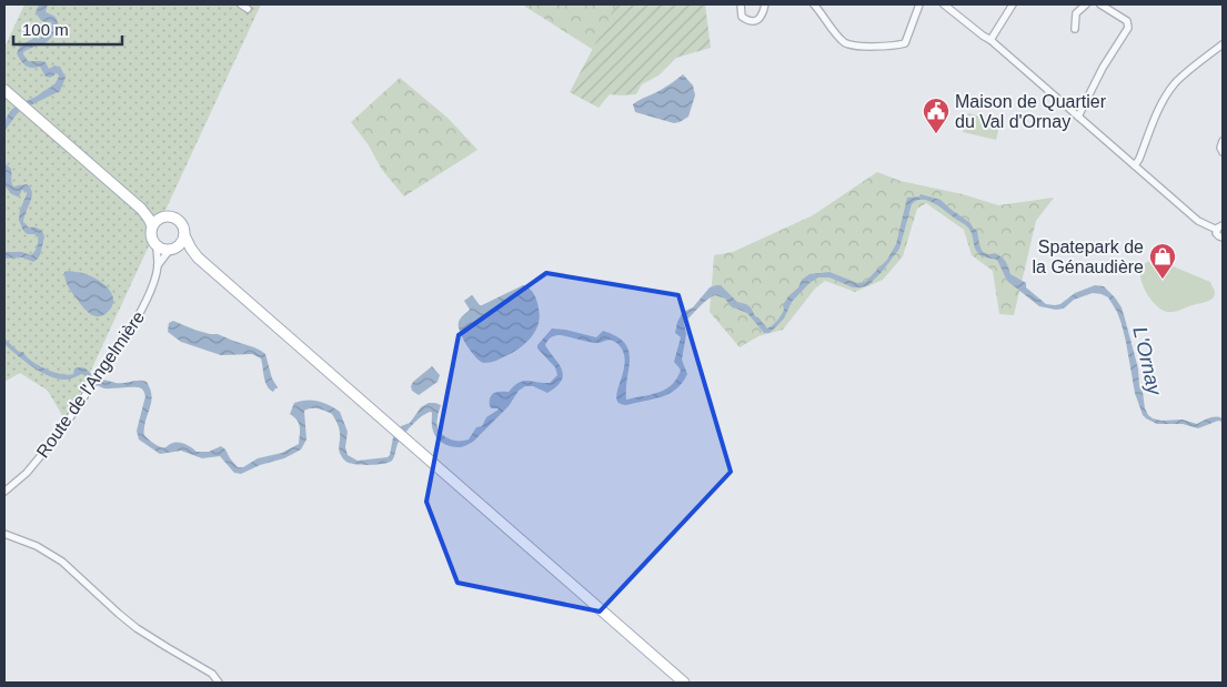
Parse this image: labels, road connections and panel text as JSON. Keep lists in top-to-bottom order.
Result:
{
  "streets": {
    "street": ["Route de l'Angelmière"]
  },
  "water": ["L'Ornay"],
  "places": {
    "public building": ["Maison de Quartier du Val d'Ornay"],
    "shop": ["Spatepark de la Génaudière"]
  },
  "scale_bar": "100 m"
}
